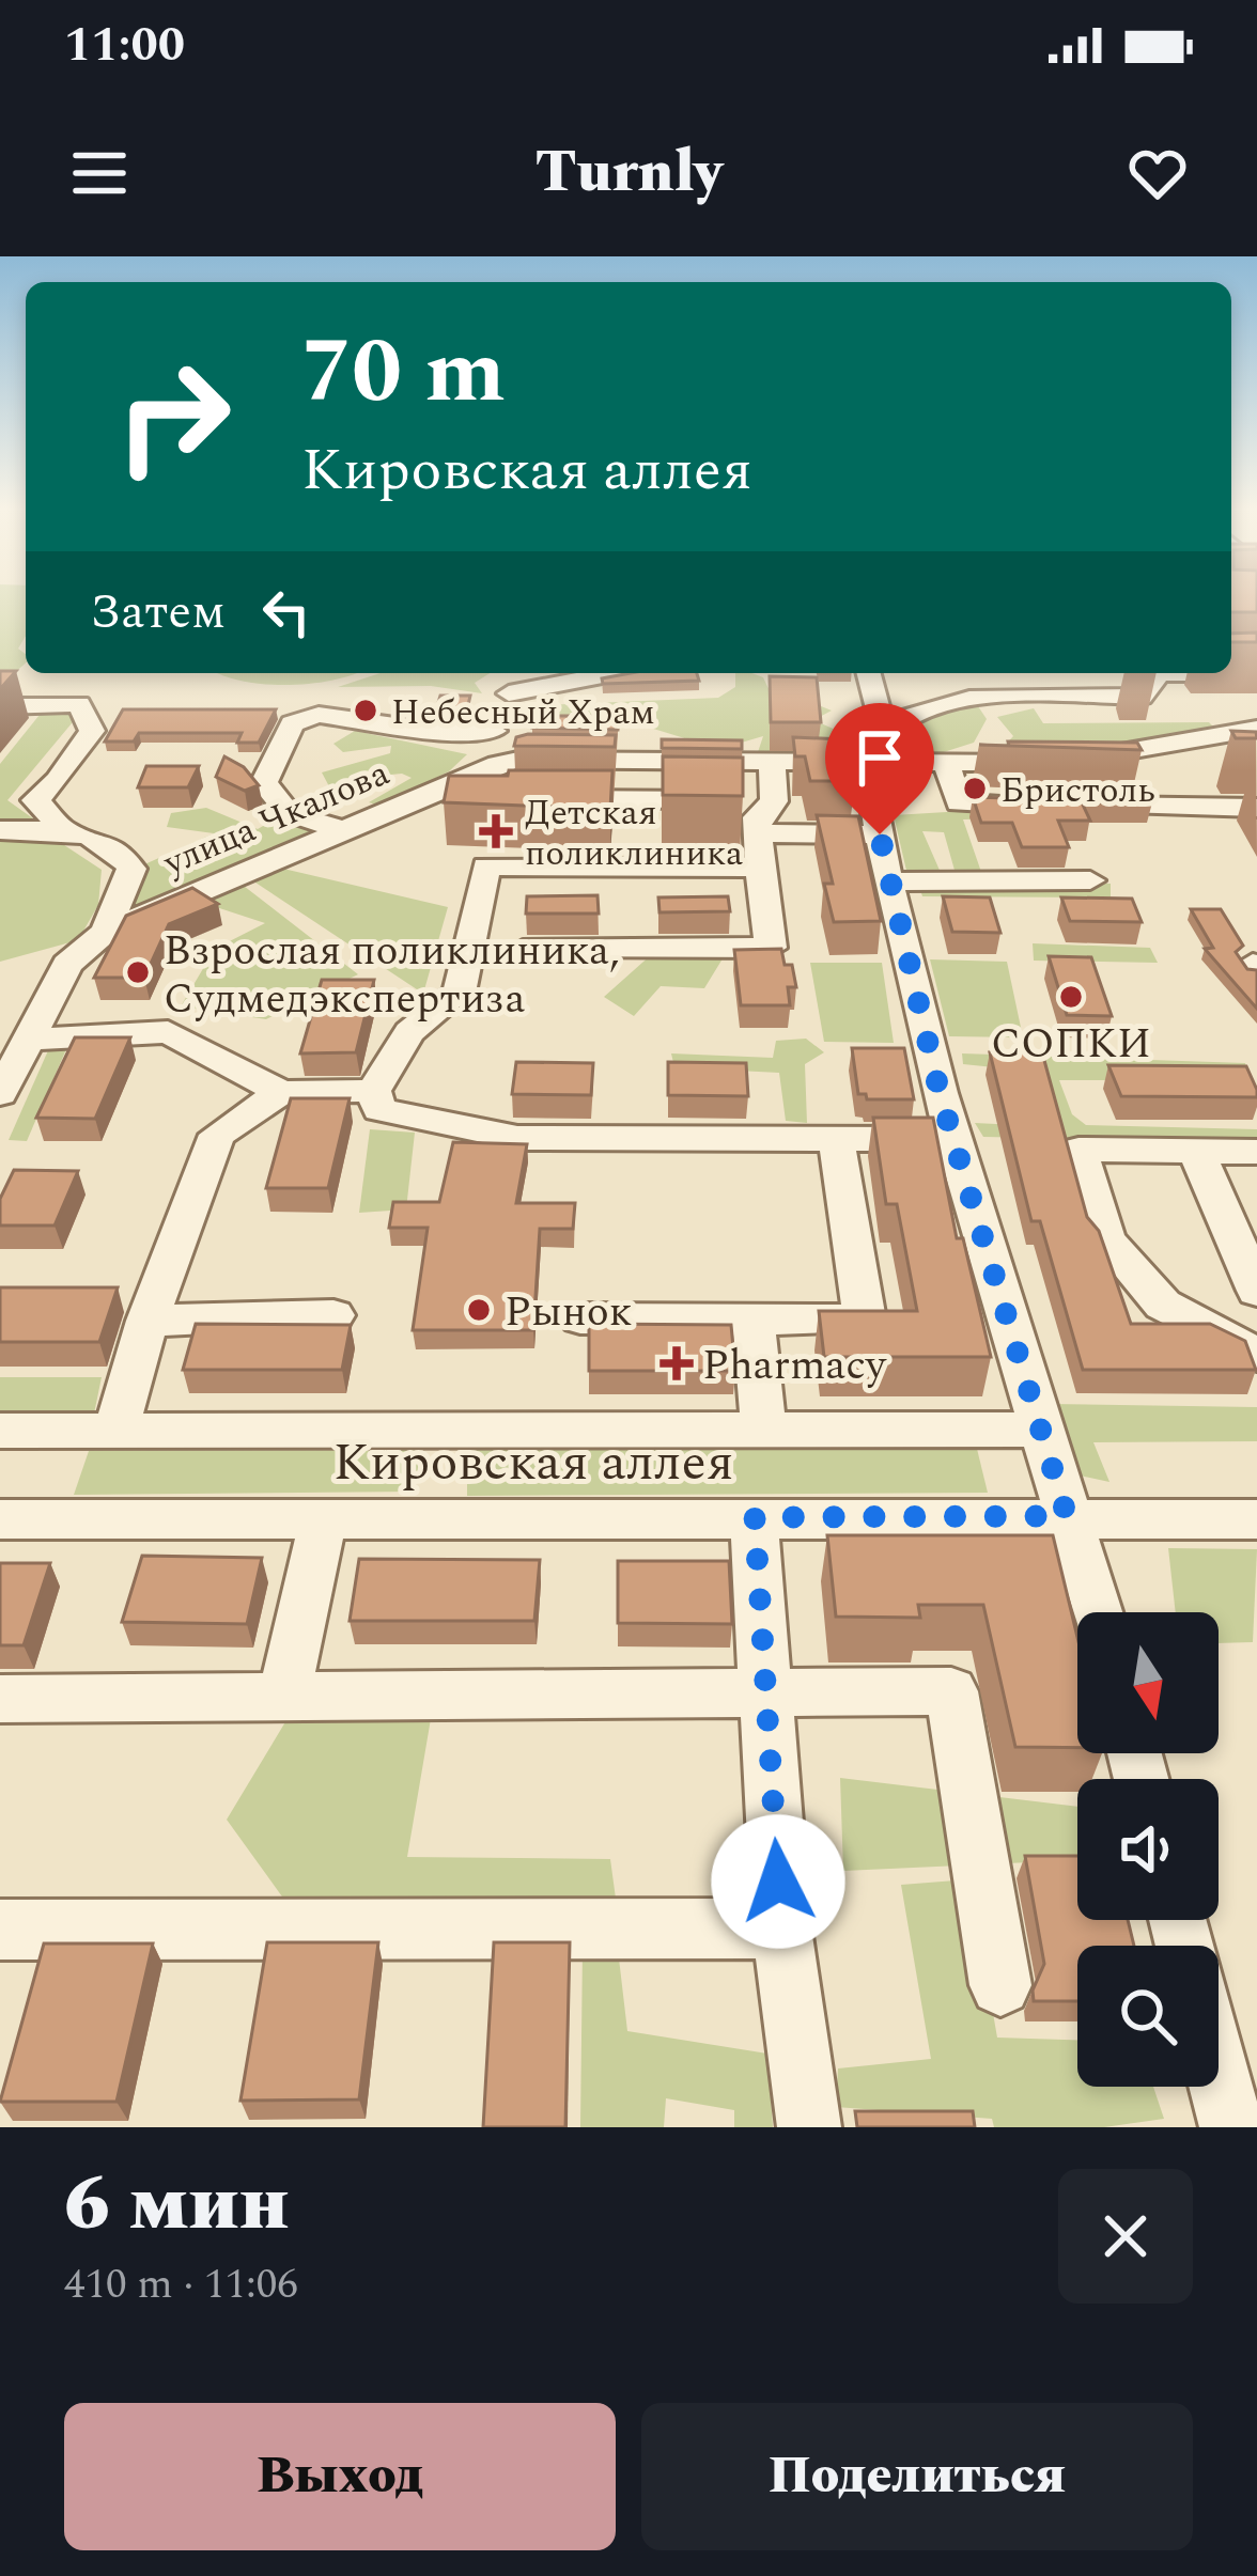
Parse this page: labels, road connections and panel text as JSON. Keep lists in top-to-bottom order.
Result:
{
  "streets": {
    "street": ["улица Чкалова", "Кировская аллея"]
  },
  "places": {
    "other": [
      "Небесный Храм",
      "Бристоль",
      "Взрослая поликлиника, Судмедэкспертиза",
      "СОПКИ",
      "Рынок"
    ],
    "health": ["Детская поликлиника", "Pharmacy"]
  },
  "north": "bottom",
  "page": {
    "status": "11:00",
    "header": "Turnly",
    "turn": ["70 m", "Кировская аллея"],
    "then": "Затем",
    "heading": ["6 мин", "410 m · 11:06"],
    "buttons": ["Выход", "Поделиться"]
  }
}
